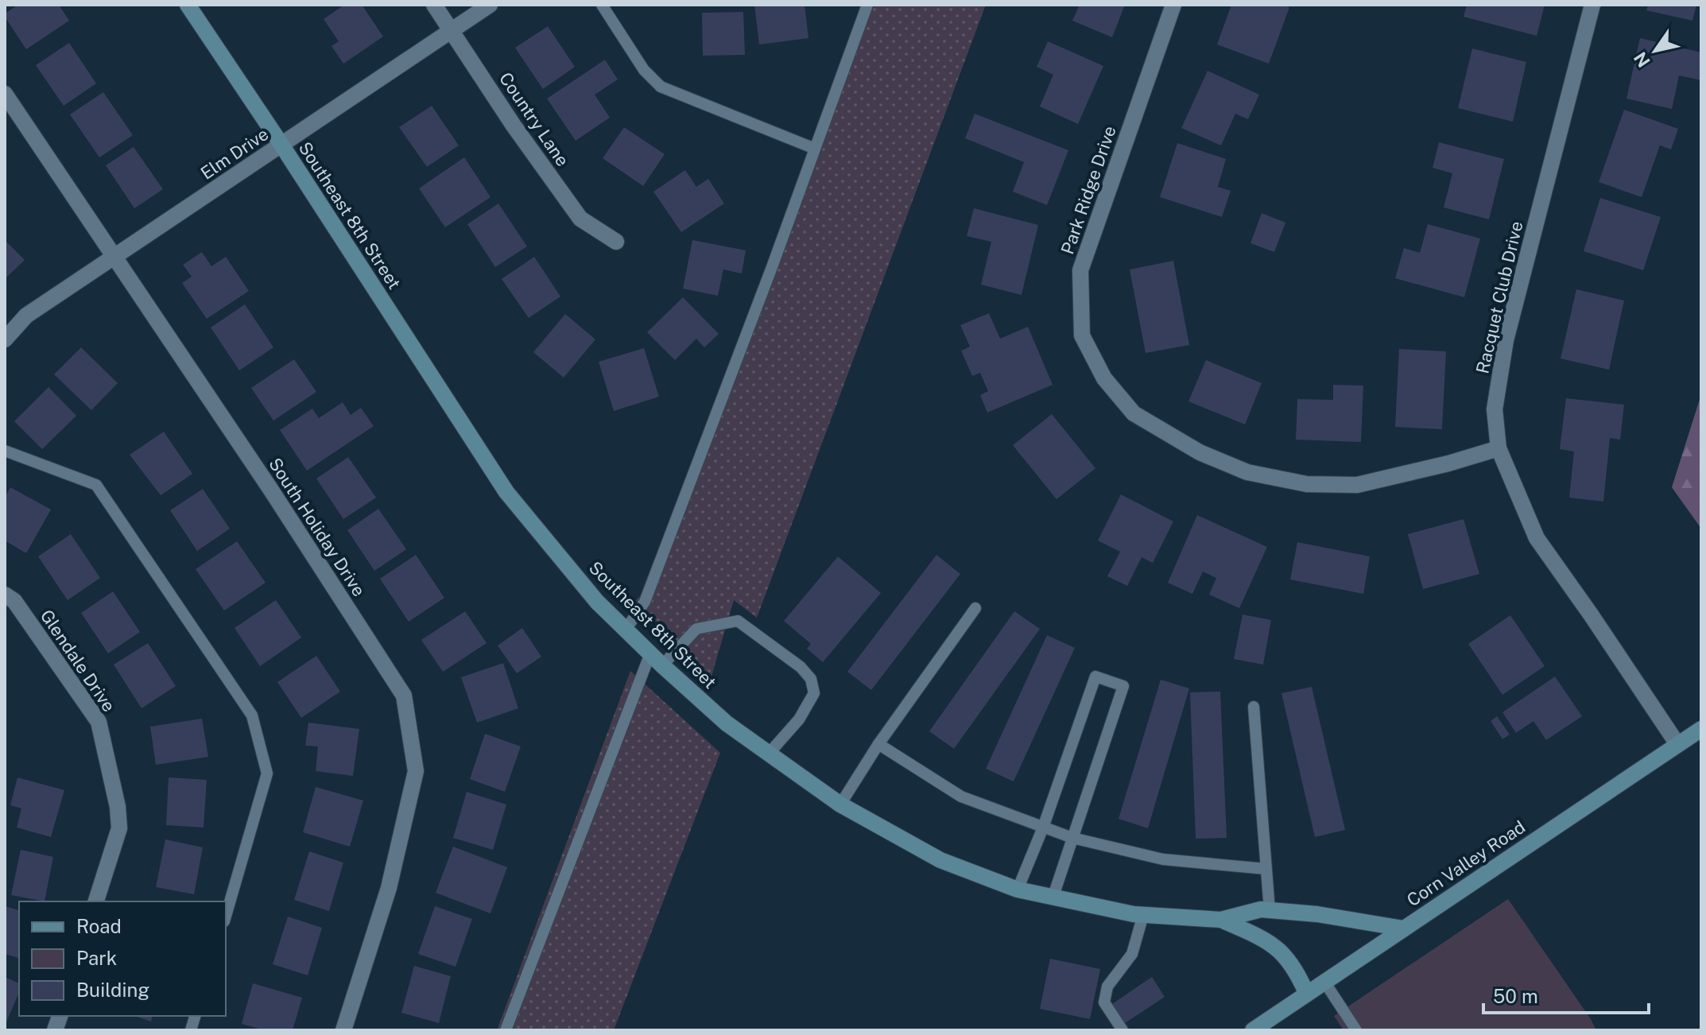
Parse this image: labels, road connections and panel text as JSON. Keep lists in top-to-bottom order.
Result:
{
  "streets": {
    "street": [
      "Country Lane",
      "Elm Drive",
      "Park Ridge Drive",
      "Southeast 8th Street",
      "Racquet Club Drive",
      "South Holiday Drive",
      "Glendale Drive",
      "Corn Valley Road"
    ]
  },
  "crossings": [
    ["Country Lane", "Elm Drive"],
    ["Elm Drive", "Southeast 8th Street"],
    ["Elm Drive", "South Holiday Drive"],
    ["Park Ridge Drive", "Racquet Club Drive"],
    ["Southeast 8th Street", "Corn Valley Road"],
    ["Racquet Club Drive", "Corn Valley Road"]
  ],
  "legend": ["Road", "Park", "Building"],
  "scale_bar": "50 m",
  "north": "bottom left"
}
